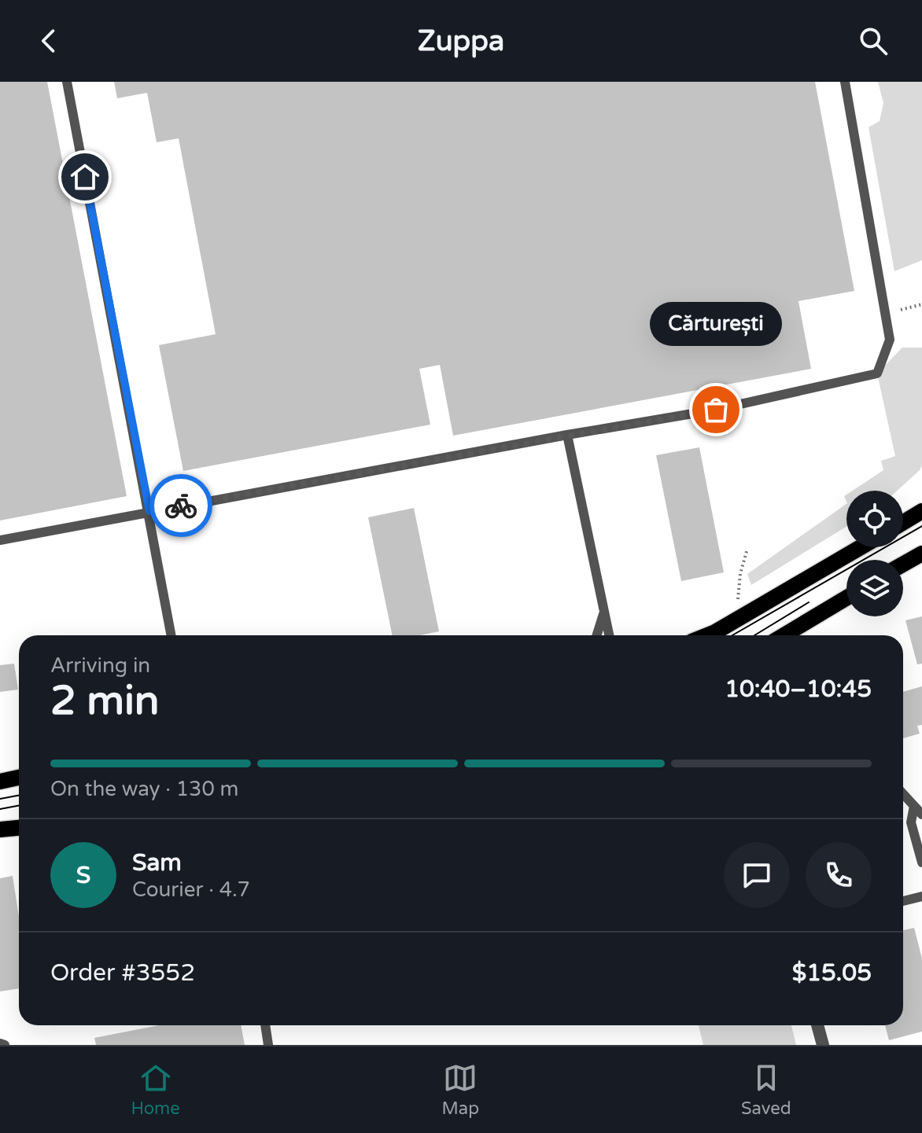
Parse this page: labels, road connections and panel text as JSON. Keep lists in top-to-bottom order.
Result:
{
  "places": ["Cărturești"],
  "page": {
    "header": "Zuppa",
    "bubble": "Cărturești",
    "heading": ["2 min", "Arriving in", "10:40–10:45"],
    "panel": [
      "Sam",
      "Courier · 4.7",
      "Order #3552",
      "$15.05"
    ],
    "bar": "On the way · 130 m",
    "round": "S",
    "tabs": ["Home", "Map", "Saved"]
  }
}
